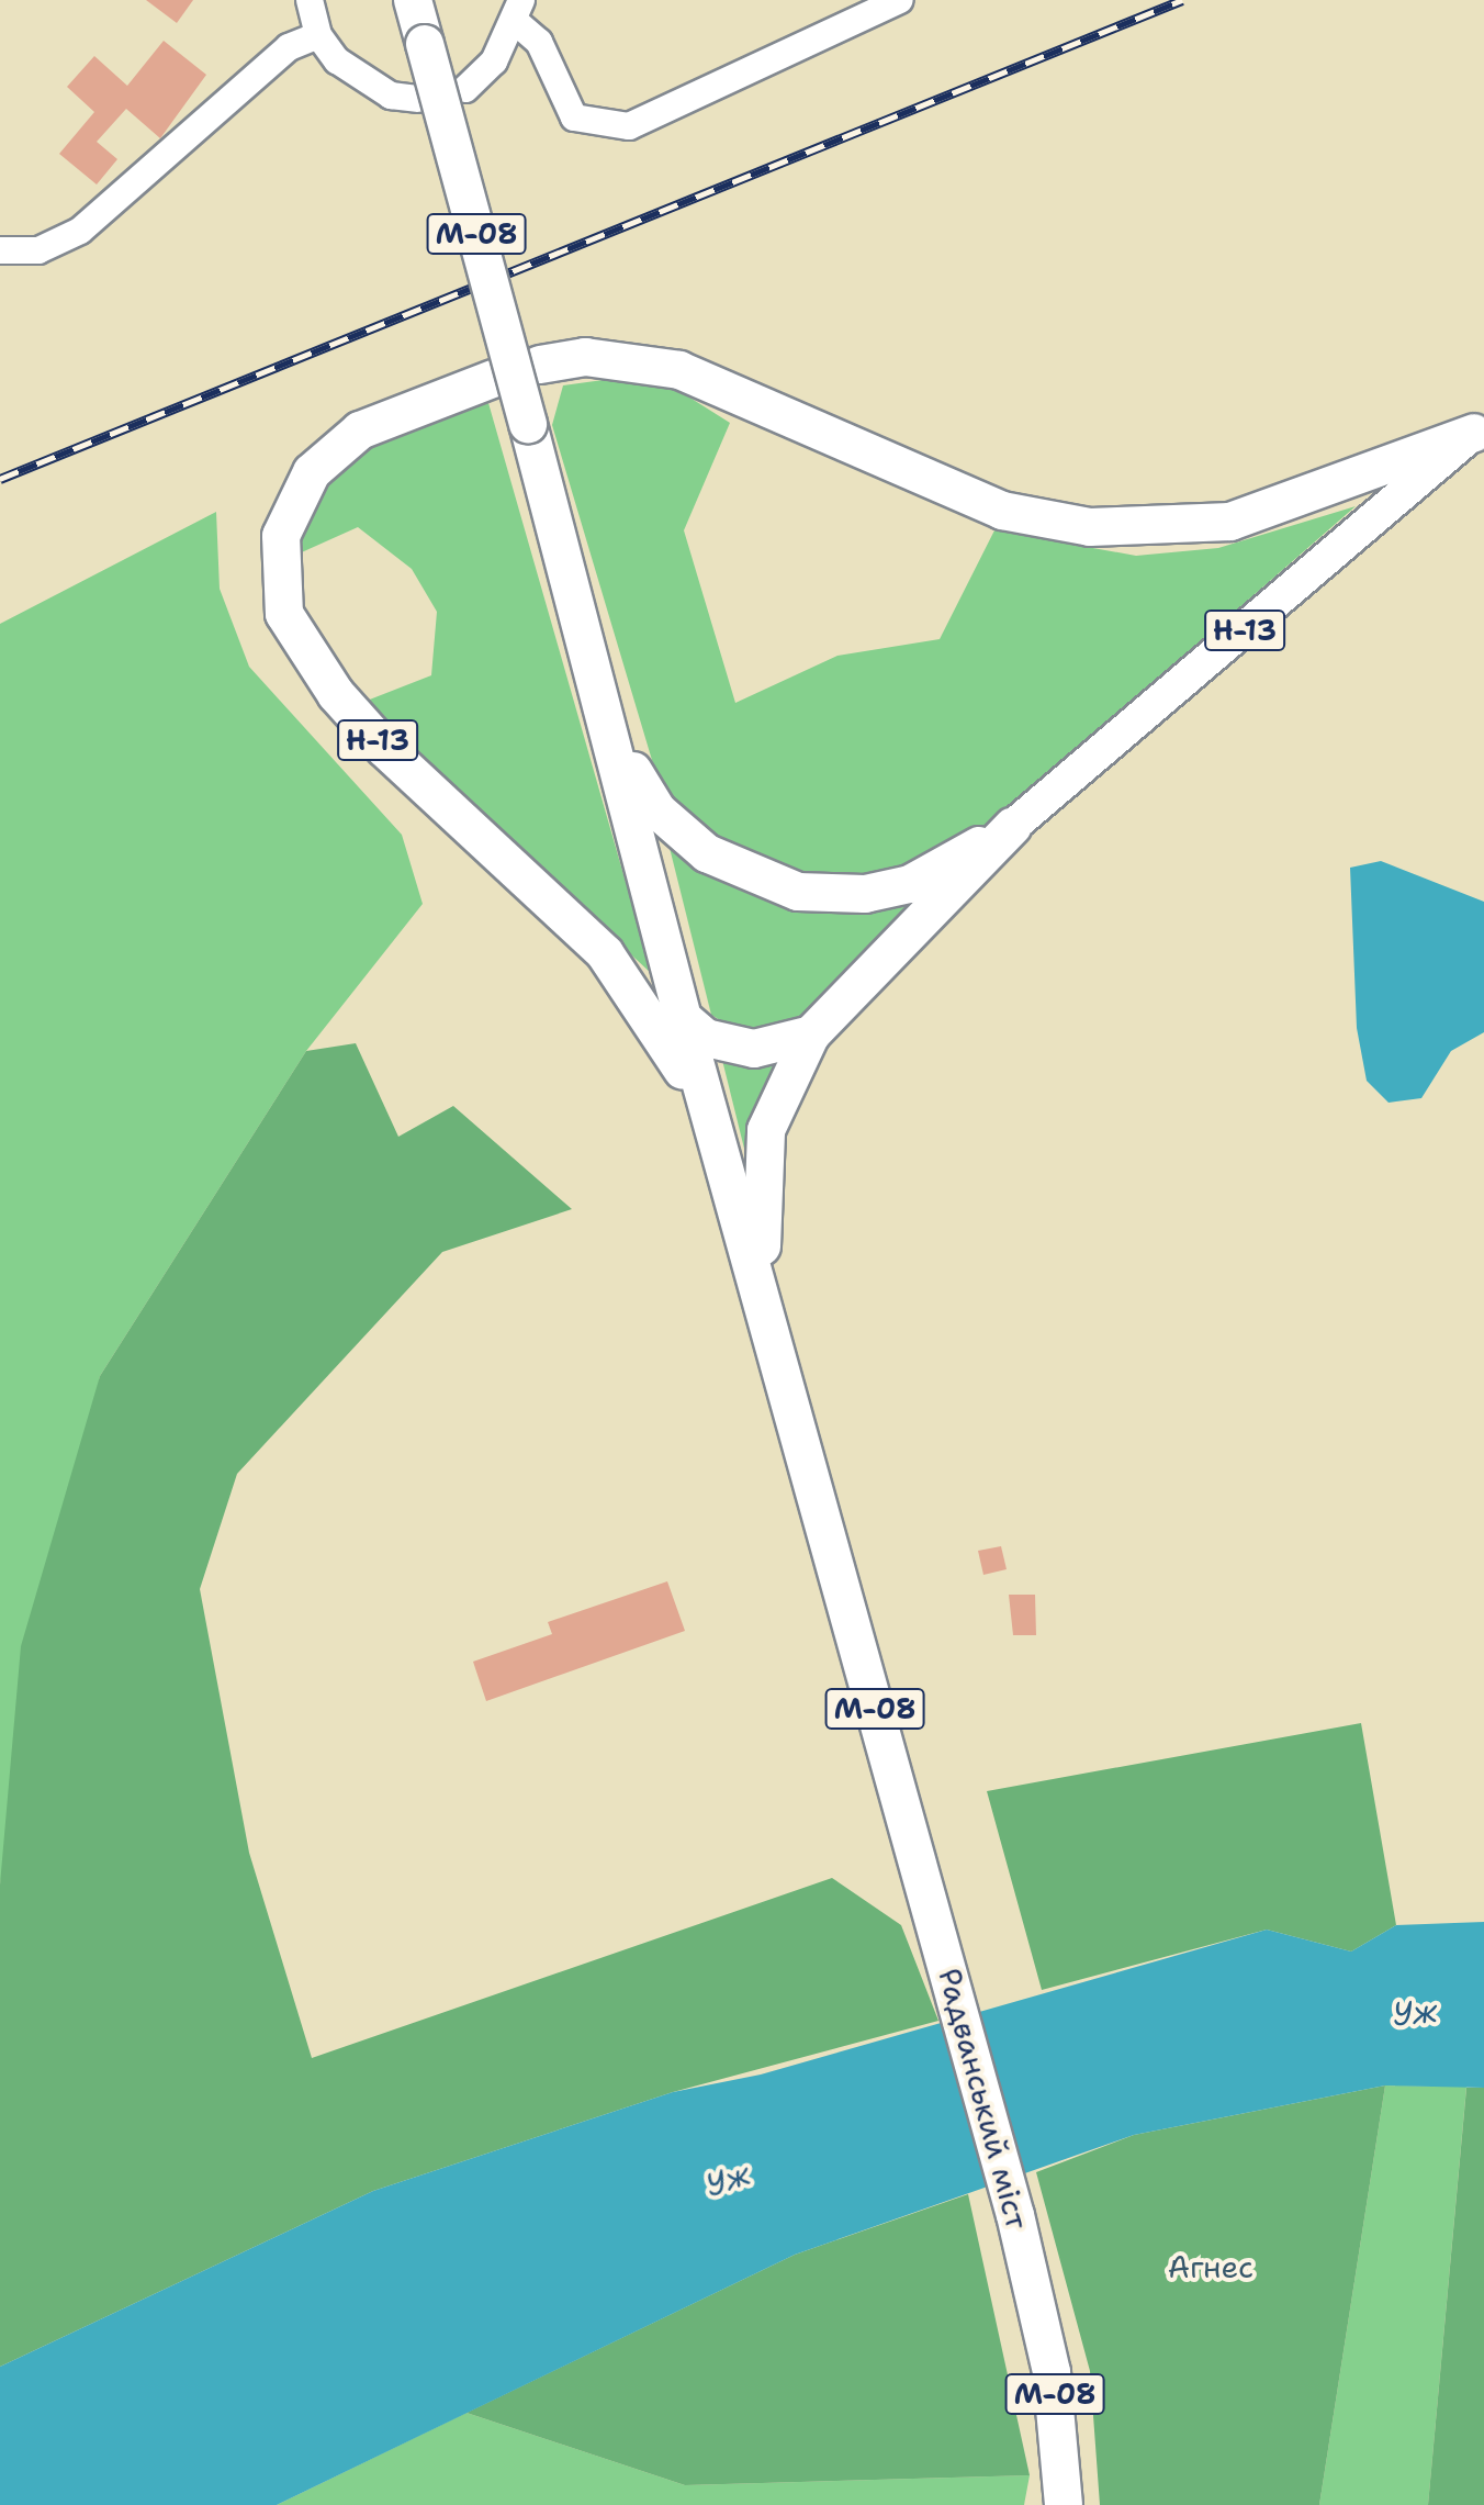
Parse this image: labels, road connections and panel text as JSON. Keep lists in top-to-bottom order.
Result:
{
  "streets": {
    "highway": ["М-08", "Н-13", "Радванський міст"]
  },
  "crossings": [
    ["М-08", "Н-13"],
    ["М-08", "Радванський міст"],
    ["Н-13", "Радванський міст"]
  ],
  "water": ["Уж"],
  "parks": ["Агнес"]
}
